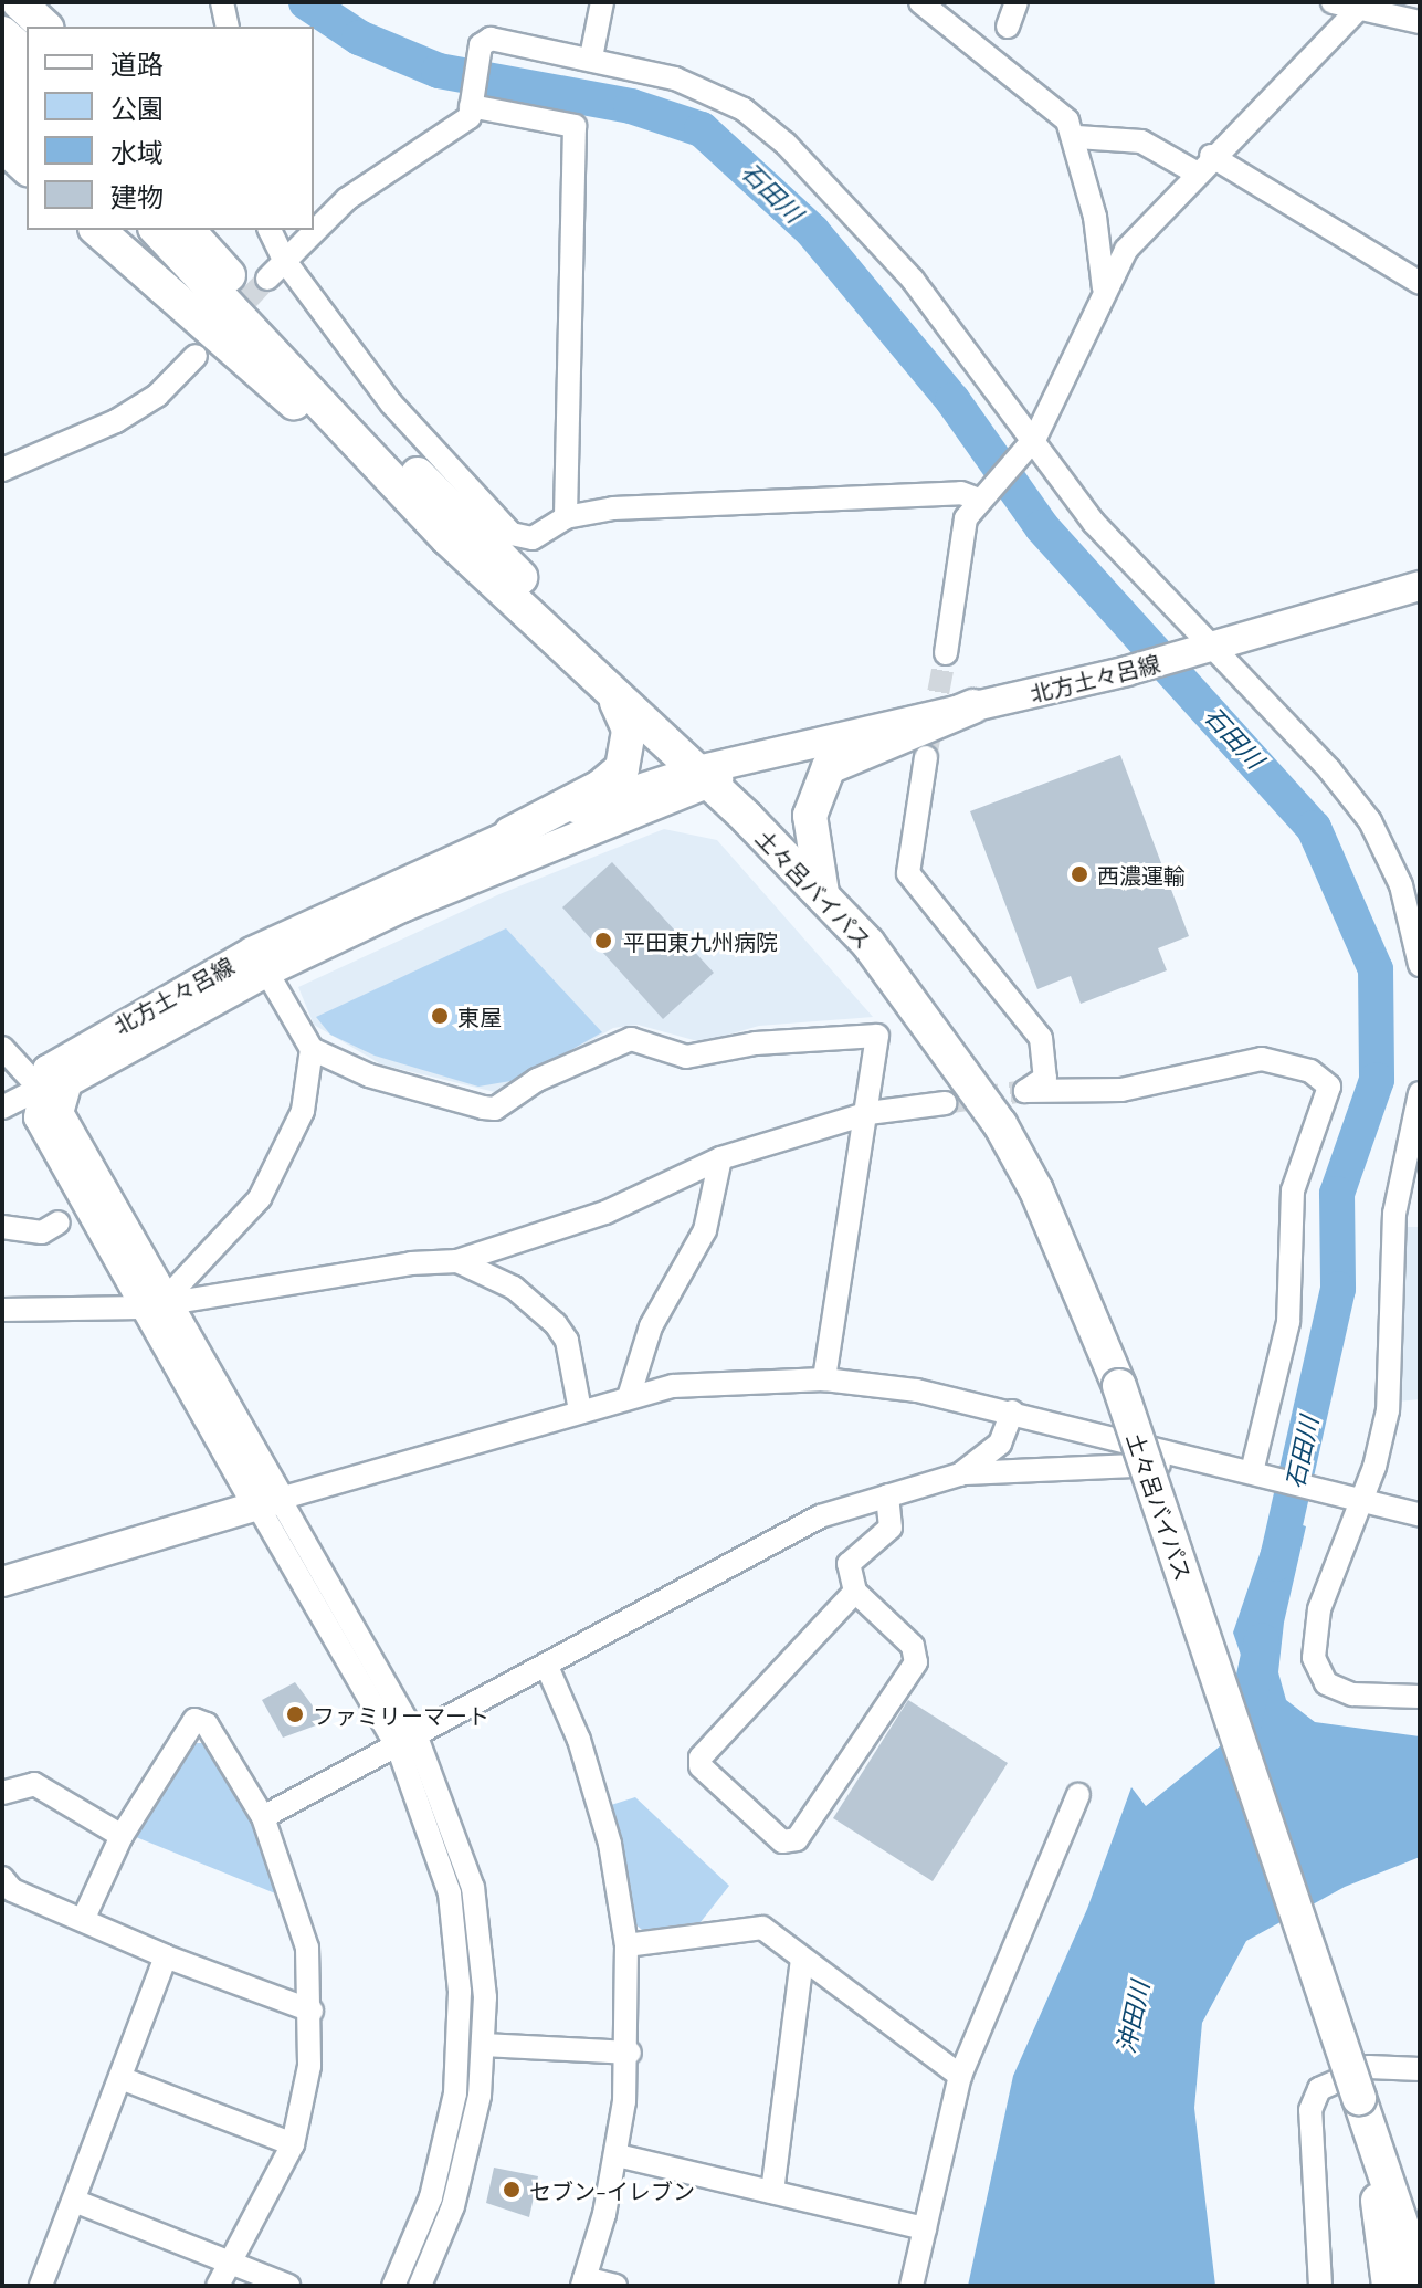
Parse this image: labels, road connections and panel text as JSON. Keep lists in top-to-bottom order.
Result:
{
  "streets": {
    "highway": ["土々呂バイパス"],
    "main road": ["北方土々呂線"]
  },
  "crossings": [
    ["北方土々呂線", "土々呂バイパス"]
  ],
  "water": ["石田川", "沖田川"],
  "places": [
    "西濃運輸",
    "平田東九州病院",
    "東屋",
    "ファミリーマート",
    "セブン-イレブン"
  ],
  "legend": [
    "道路",
    "公園",
    "水域",
    "建物"
  ]
}
